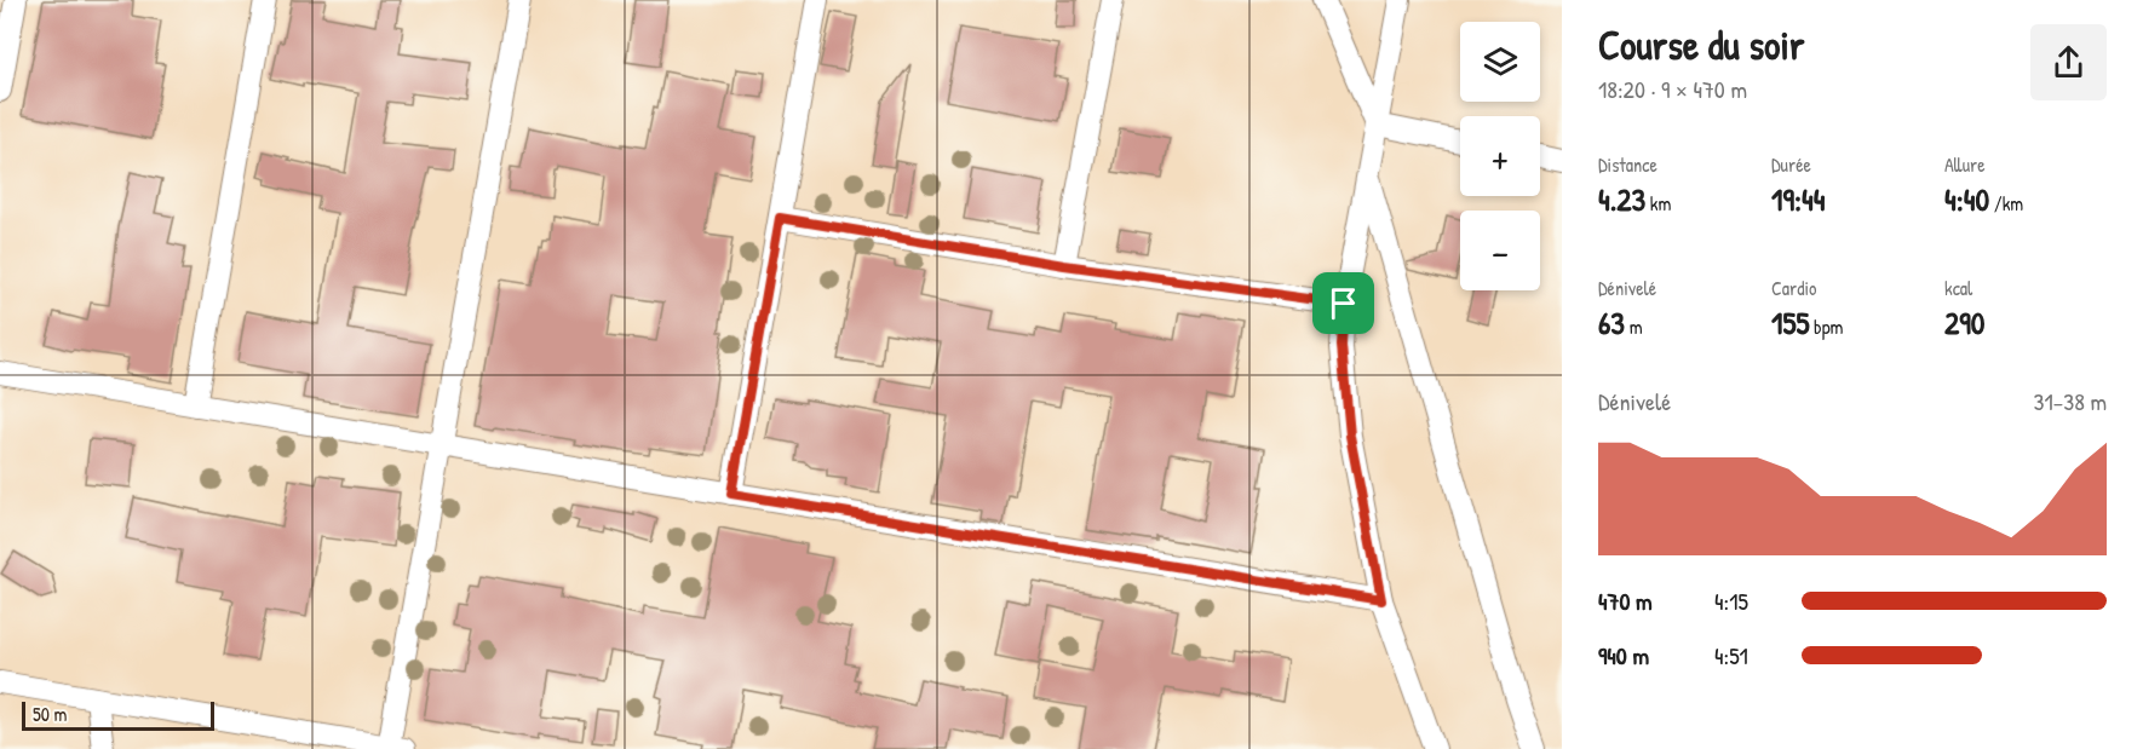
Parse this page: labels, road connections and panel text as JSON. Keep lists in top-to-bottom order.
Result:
{
  "scale_bar": "50 m",
  "page": {
    "heading": ["Course du soir", "18:20 · 9 × 470 m"],
    "map_buttons": ["+", "−"],
    "stats": [
      ["Distance", "4.23 km"],
      ["Durée", "19:44"],
      ["Allure", "4:40 /km"],
      ["Dénivelé", "63 m"],
      ["Cardio", "155 bpm"],
      ["kcal", "290"]
    ],
    "chart": ["Dénivelé", "31–38 m"],
    "list": [
      {
        "name": "470 m",
        "note": "4:15"
      },
      {
        "name": "940 m",
        "note": "4:51"
      }
    ],
    "scale": "50 m"
  }
}
